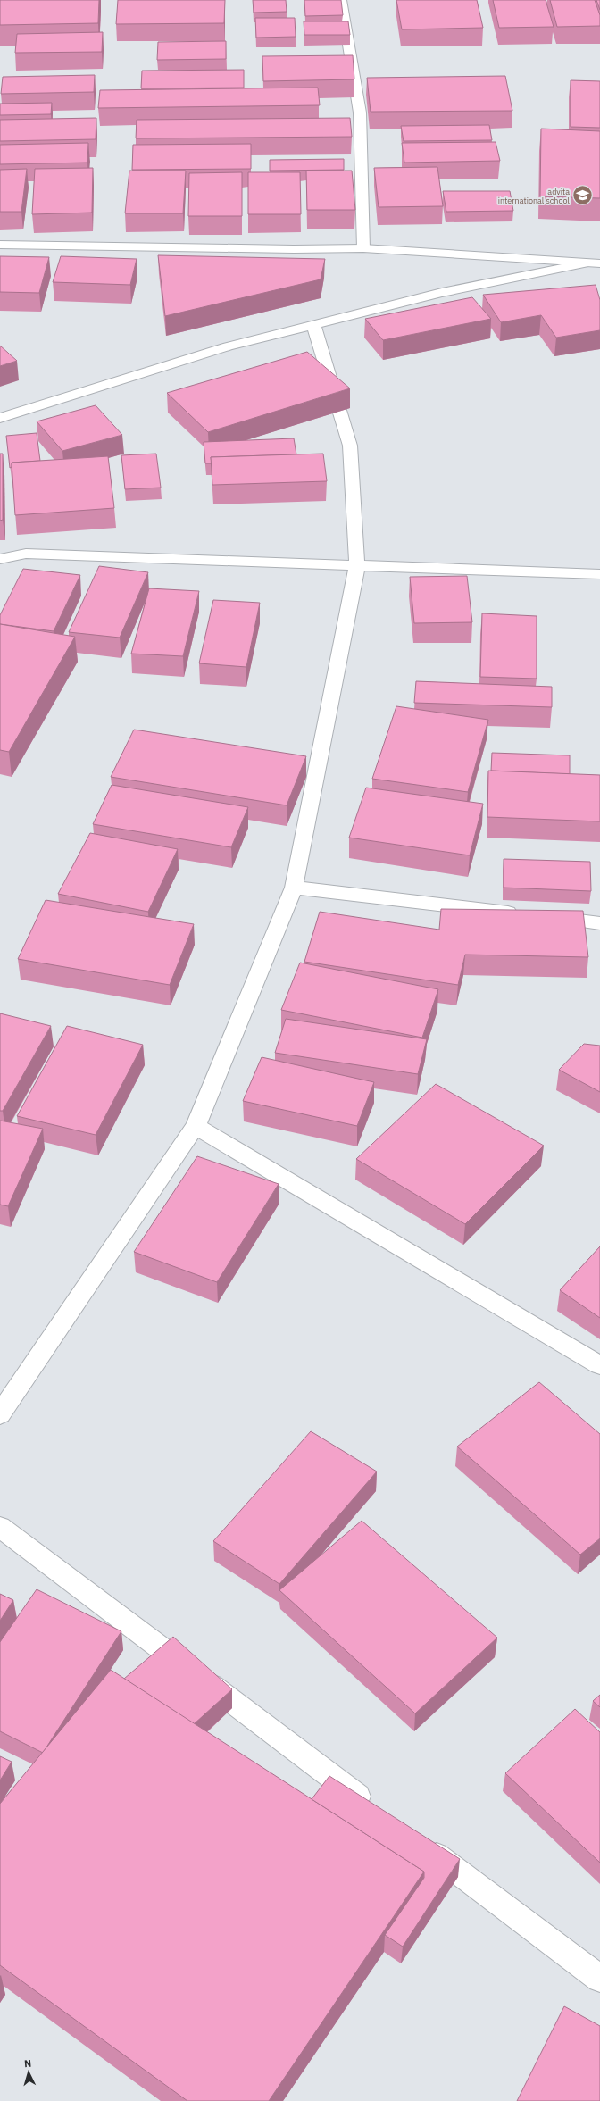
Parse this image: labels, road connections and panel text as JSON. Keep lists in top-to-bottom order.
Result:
{
  "places": {
    "school or university": ["advita international school"]
  },
  "north": "top"
}
